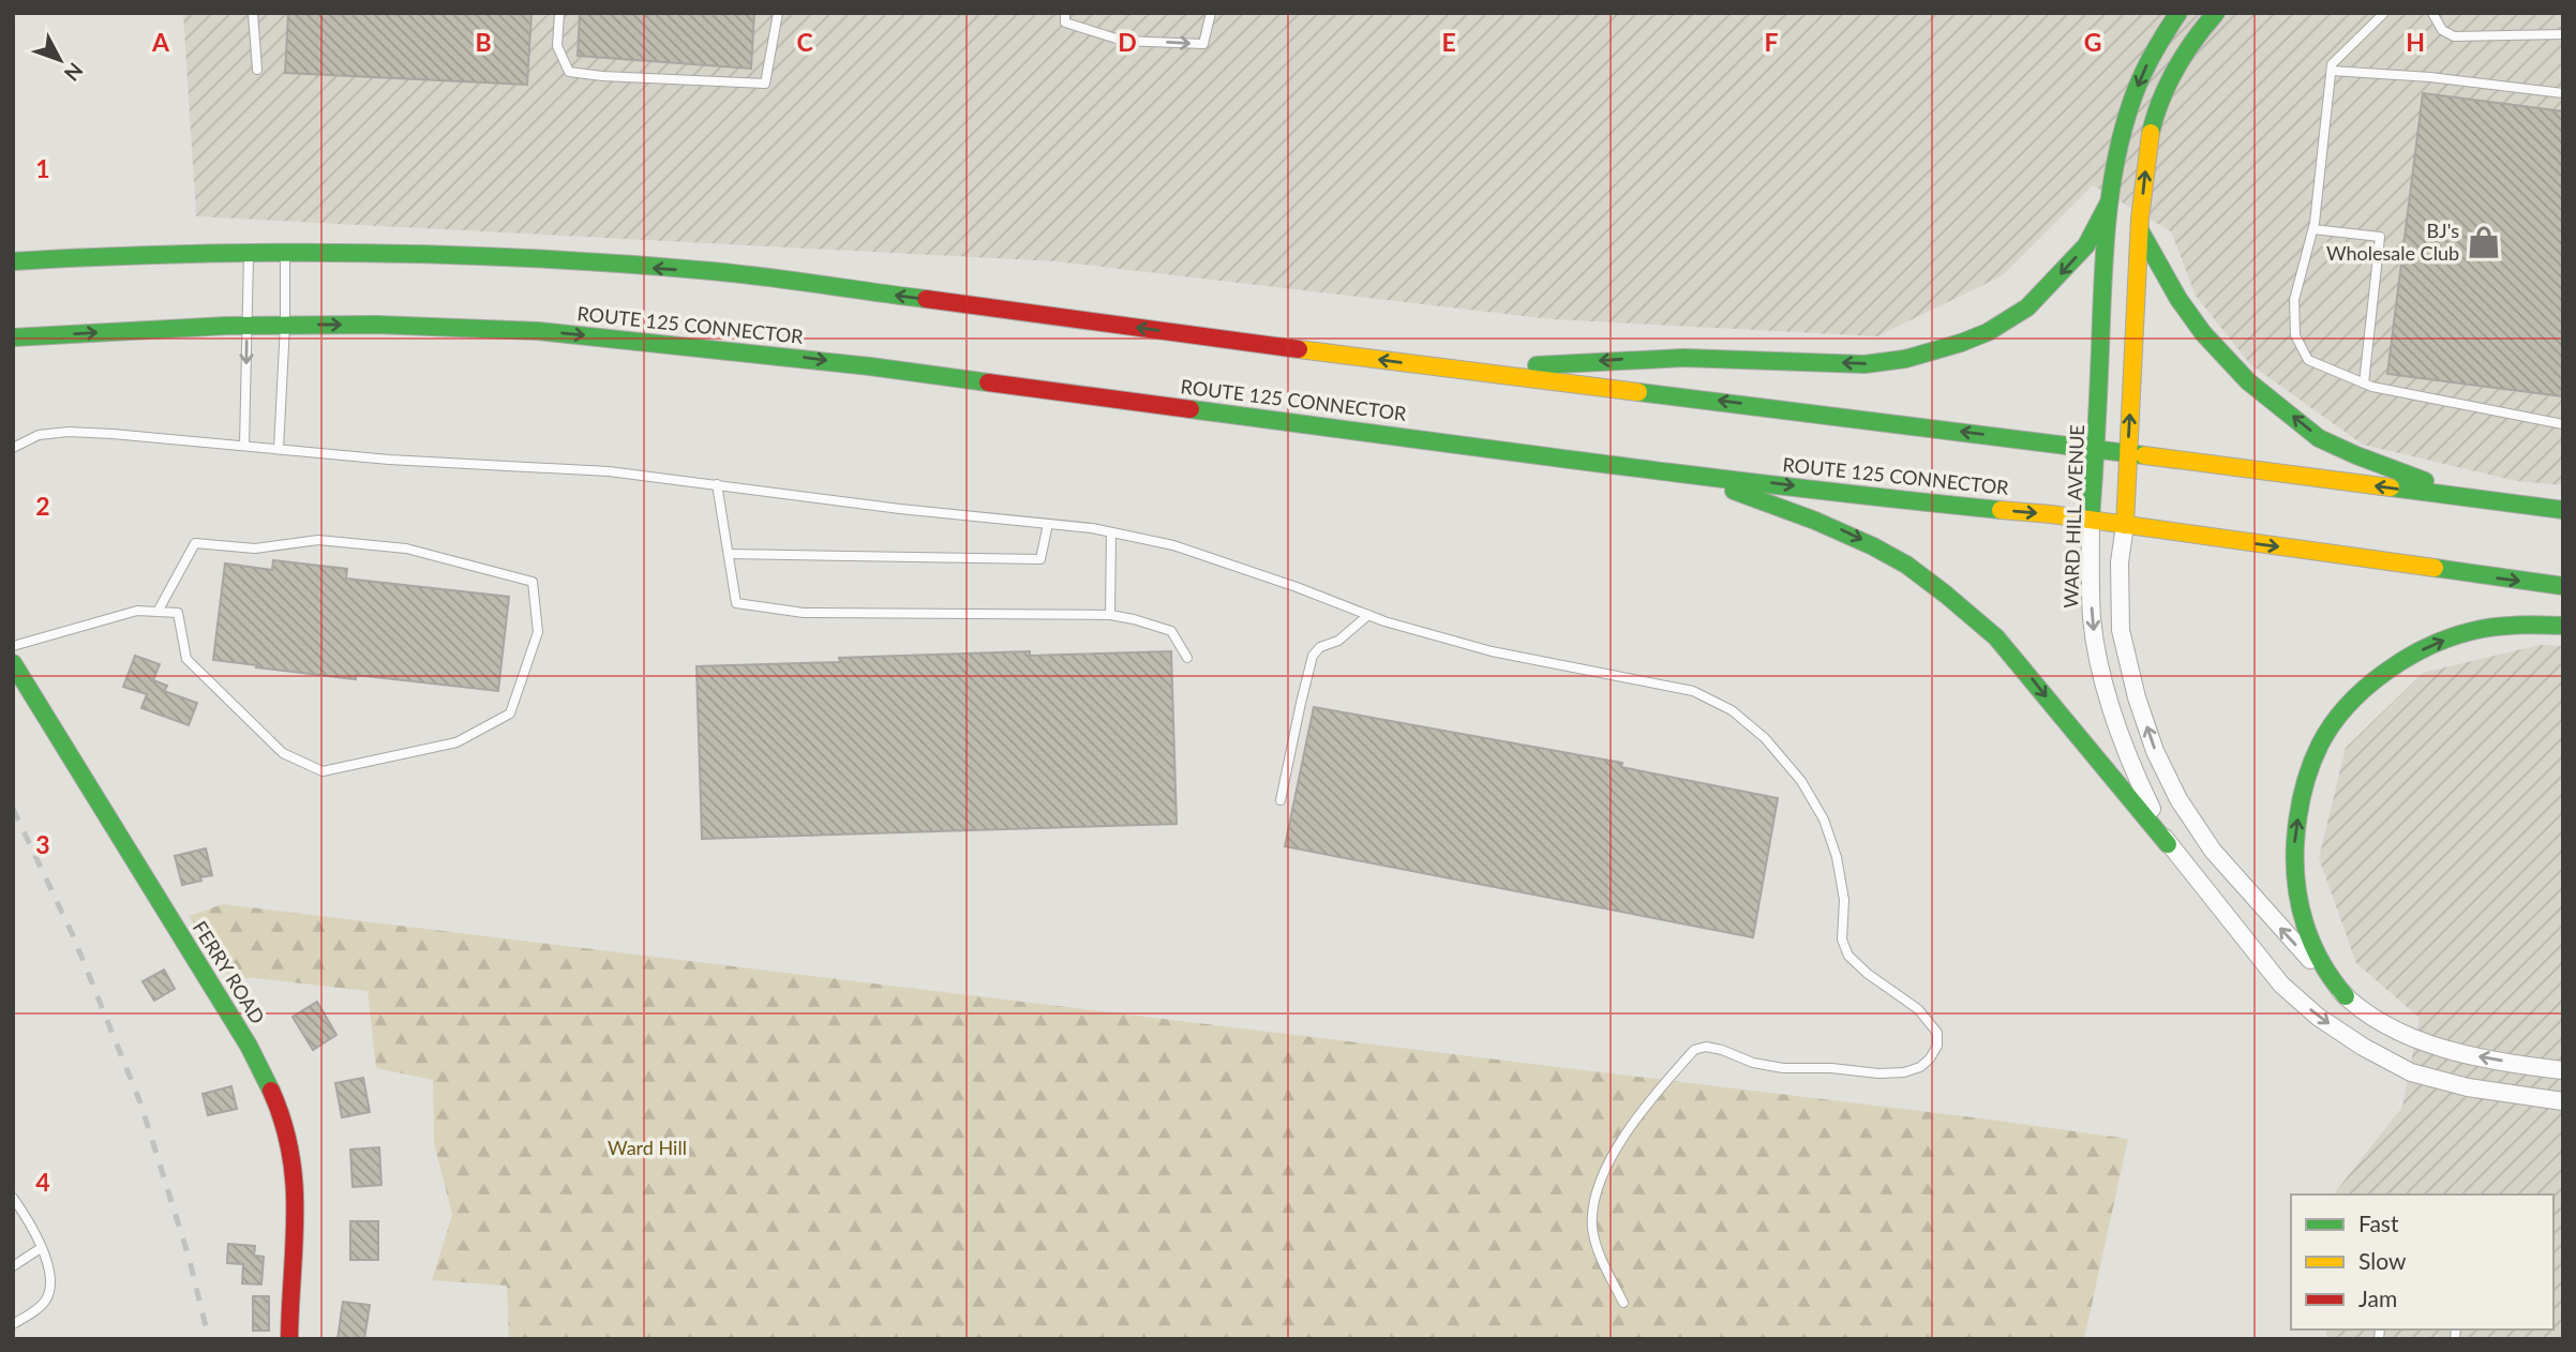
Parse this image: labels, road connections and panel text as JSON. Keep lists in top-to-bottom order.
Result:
{
  "streets": {
    "main road": ["ROUTE 125 CONNECTOR", "WARD HILL AVENUE", "FERRY ROAD"]
  },
  "crossings": [
    ["ROUTE 125 CONNECTOR", "WARD HILL AVENUE"]
  ],
  "one_way": ["WARD HILL AVENUE"],
  "parks": ["Ward Hill"],
  "places": {
    "shop": ["BJ's Wholesale Club"]
  },
  "legend": ["Fast", "Slow", "Jam"],
  "north": "bottom right",
  "grid": {
    "columns": [
      "A",
      "B",
      "C",
      "D",
      "E",
      "F",
      "G",
      "H"
    ],
    "rows": [
      "1",
      "2",
      "3",
      "4"
    ]
  }
}
